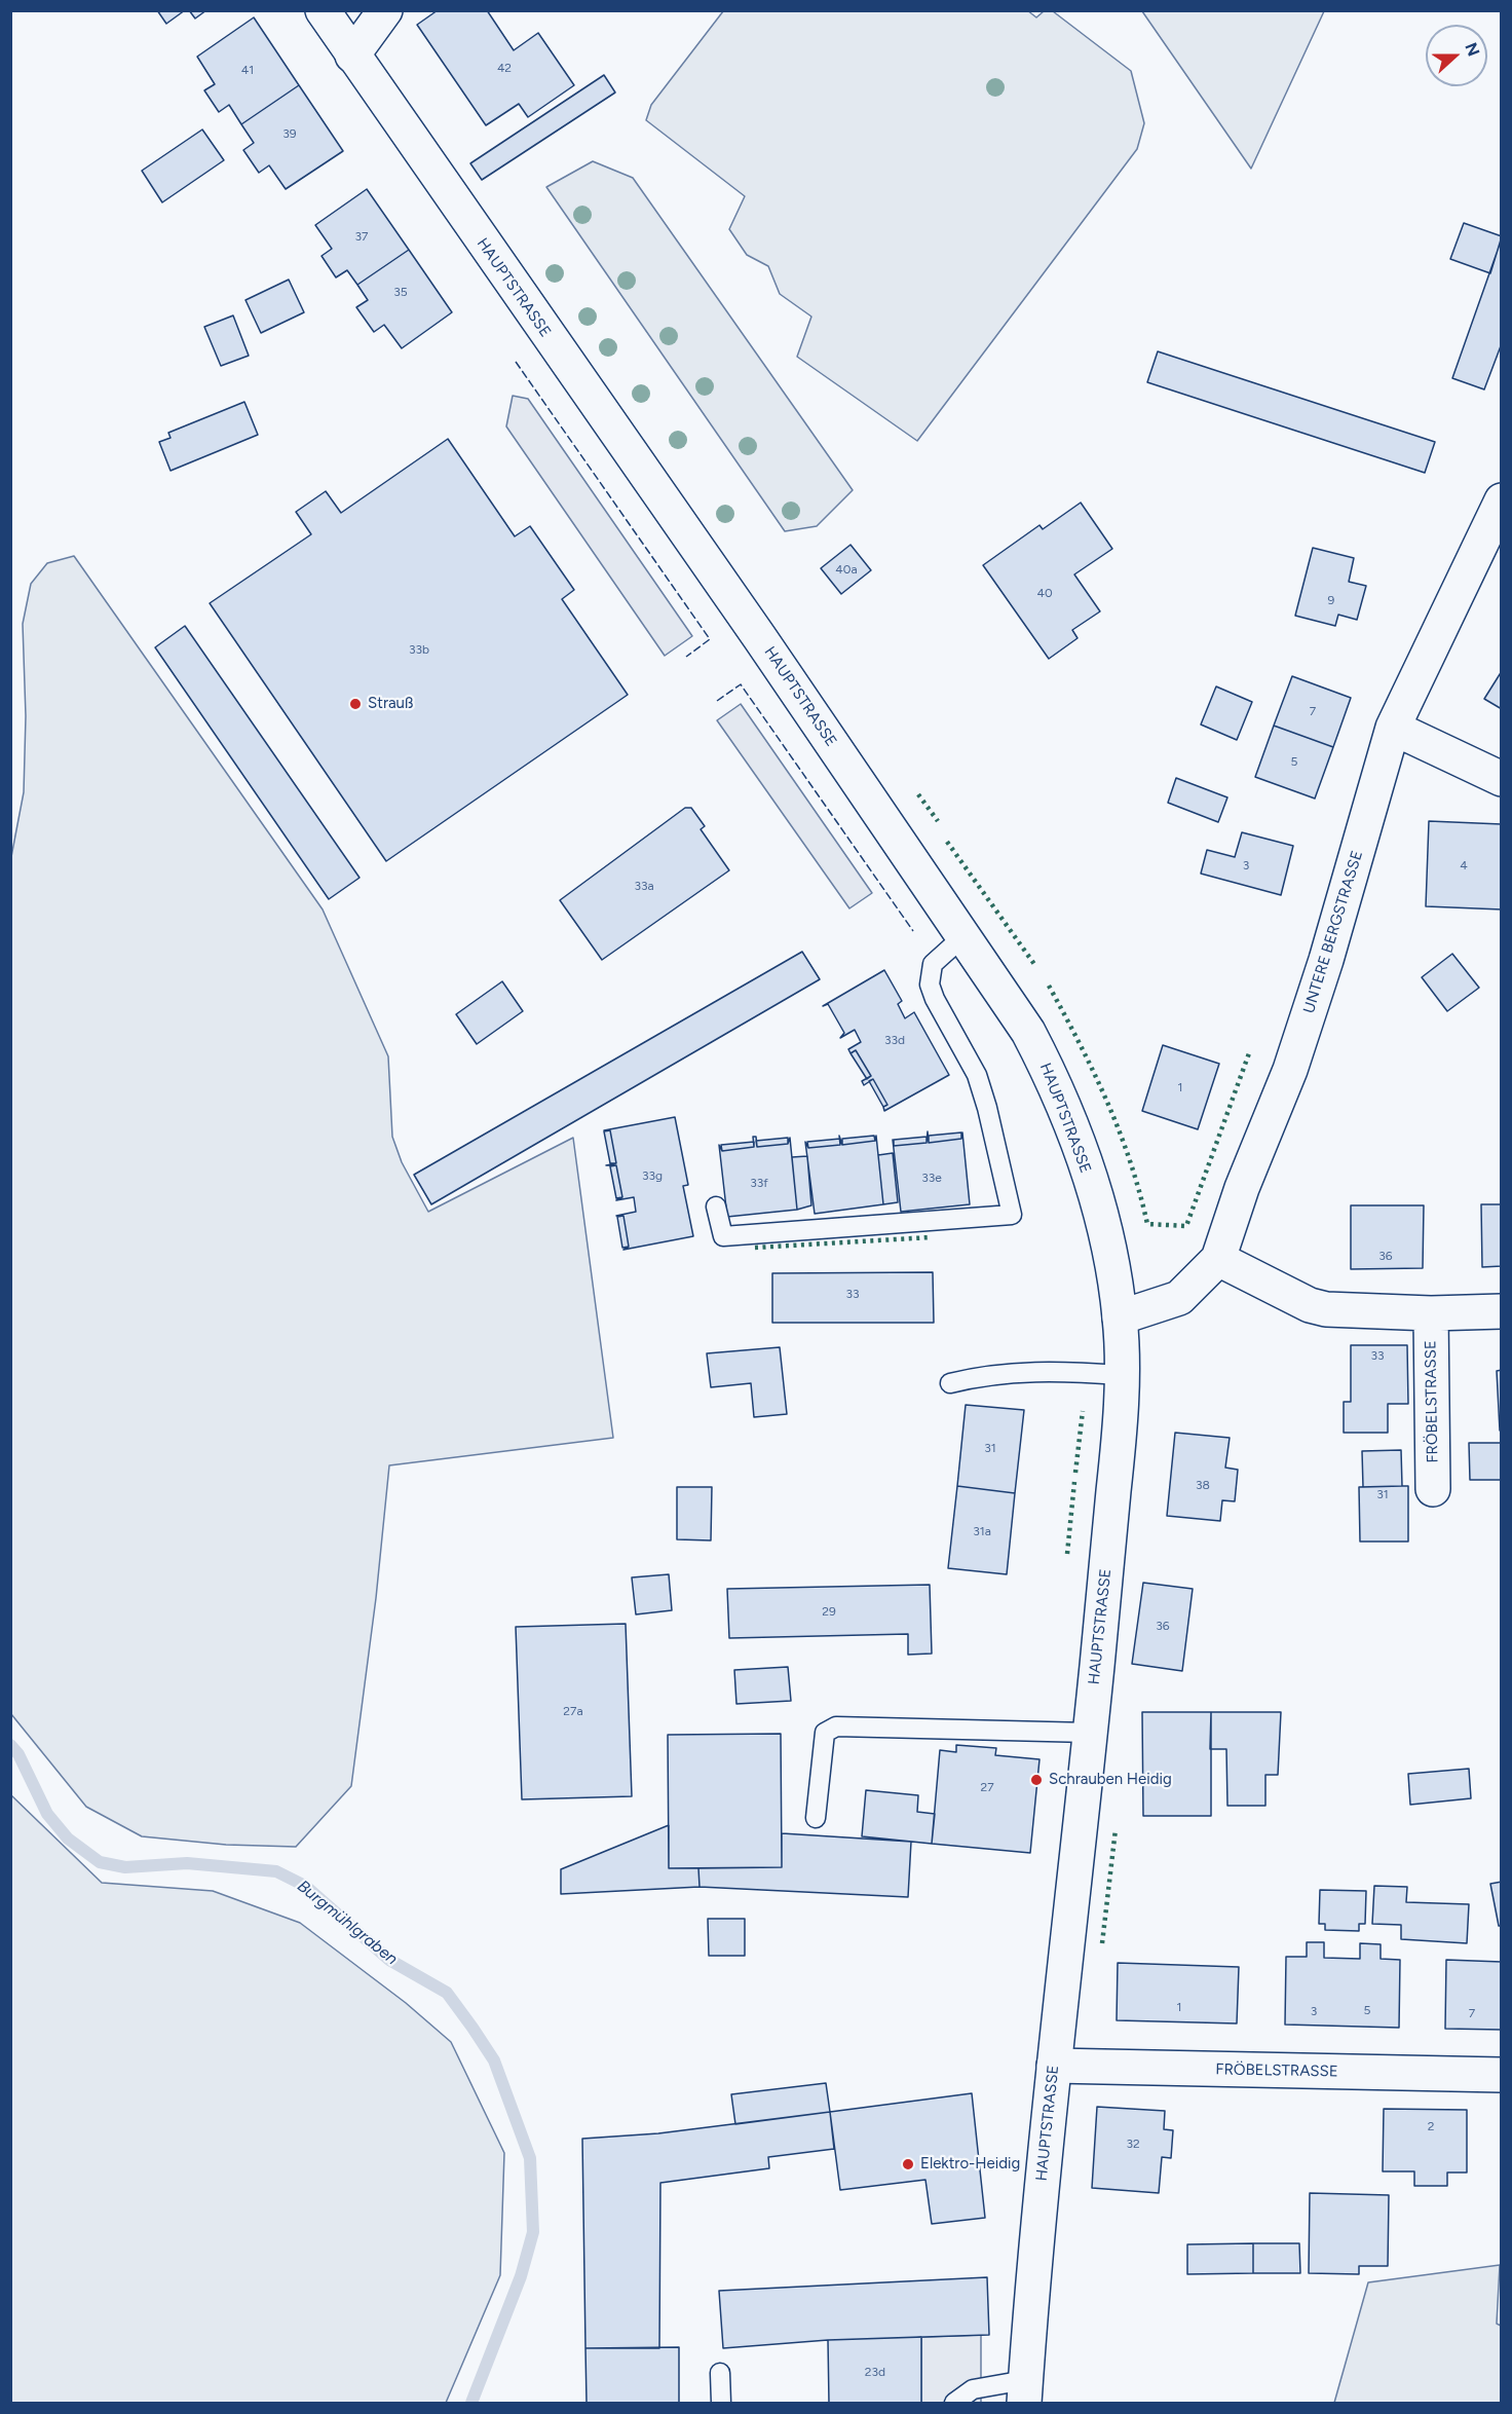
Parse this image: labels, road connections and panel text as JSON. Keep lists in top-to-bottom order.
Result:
{
  "streets": {
    "main road": ["HAUPTSTRASSE", "UNTERE BERGSTRASSE", "FRÖBELSTRASSE"]
  },
  "crossings": [
    ["HAUPTSTRASSE", "UNTERE BERGSTRASSE"],
    ["HAUPTSTRASSE", "FRÖBELSTRASSE"]
  ],
  "water": ["Burgmühlgraben"],
  "places": ["Strauß", "Schrauben Heidig", "Elektro-Heidig"],
  "house_numbers": [
    "42",
    "41",
    "39",
    "37",
    "35",
    "40a",
    "40",
    "9",
    "33b",
    "7",
    "5",
    "3",
    "4",
    "33a",
    "33d",
    "1",
    "33g",
    "33e",
    "33f",
    "36",
    "33",
    "33",
    "31",
    "38",
    "31",
    "31a",
    "29",
    "36",
    "27a",
    "27",
    "1",
    "5",
    "3",
    "7",
    "2",
    "32",
    "23d"
  ],
  "north": "right"
}
